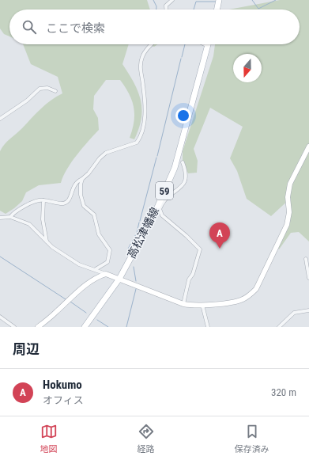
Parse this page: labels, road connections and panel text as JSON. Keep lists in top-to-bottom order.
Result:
{
  "streets": {
    "main road": ["59", "高松津幡線"]
  },
  "north": "bottom",
  "page": {
    "search": "ここで検索",
    "pins": "A",
    "heading": "周辺",
    "list": [
      {
        "mark": "A",
        "name": "Hokumo",
        "note": "オフィス",
        "value": "320 m"
      }
    ],
    "nav": ["地図", "経路", "保存済み"]
  }
}
